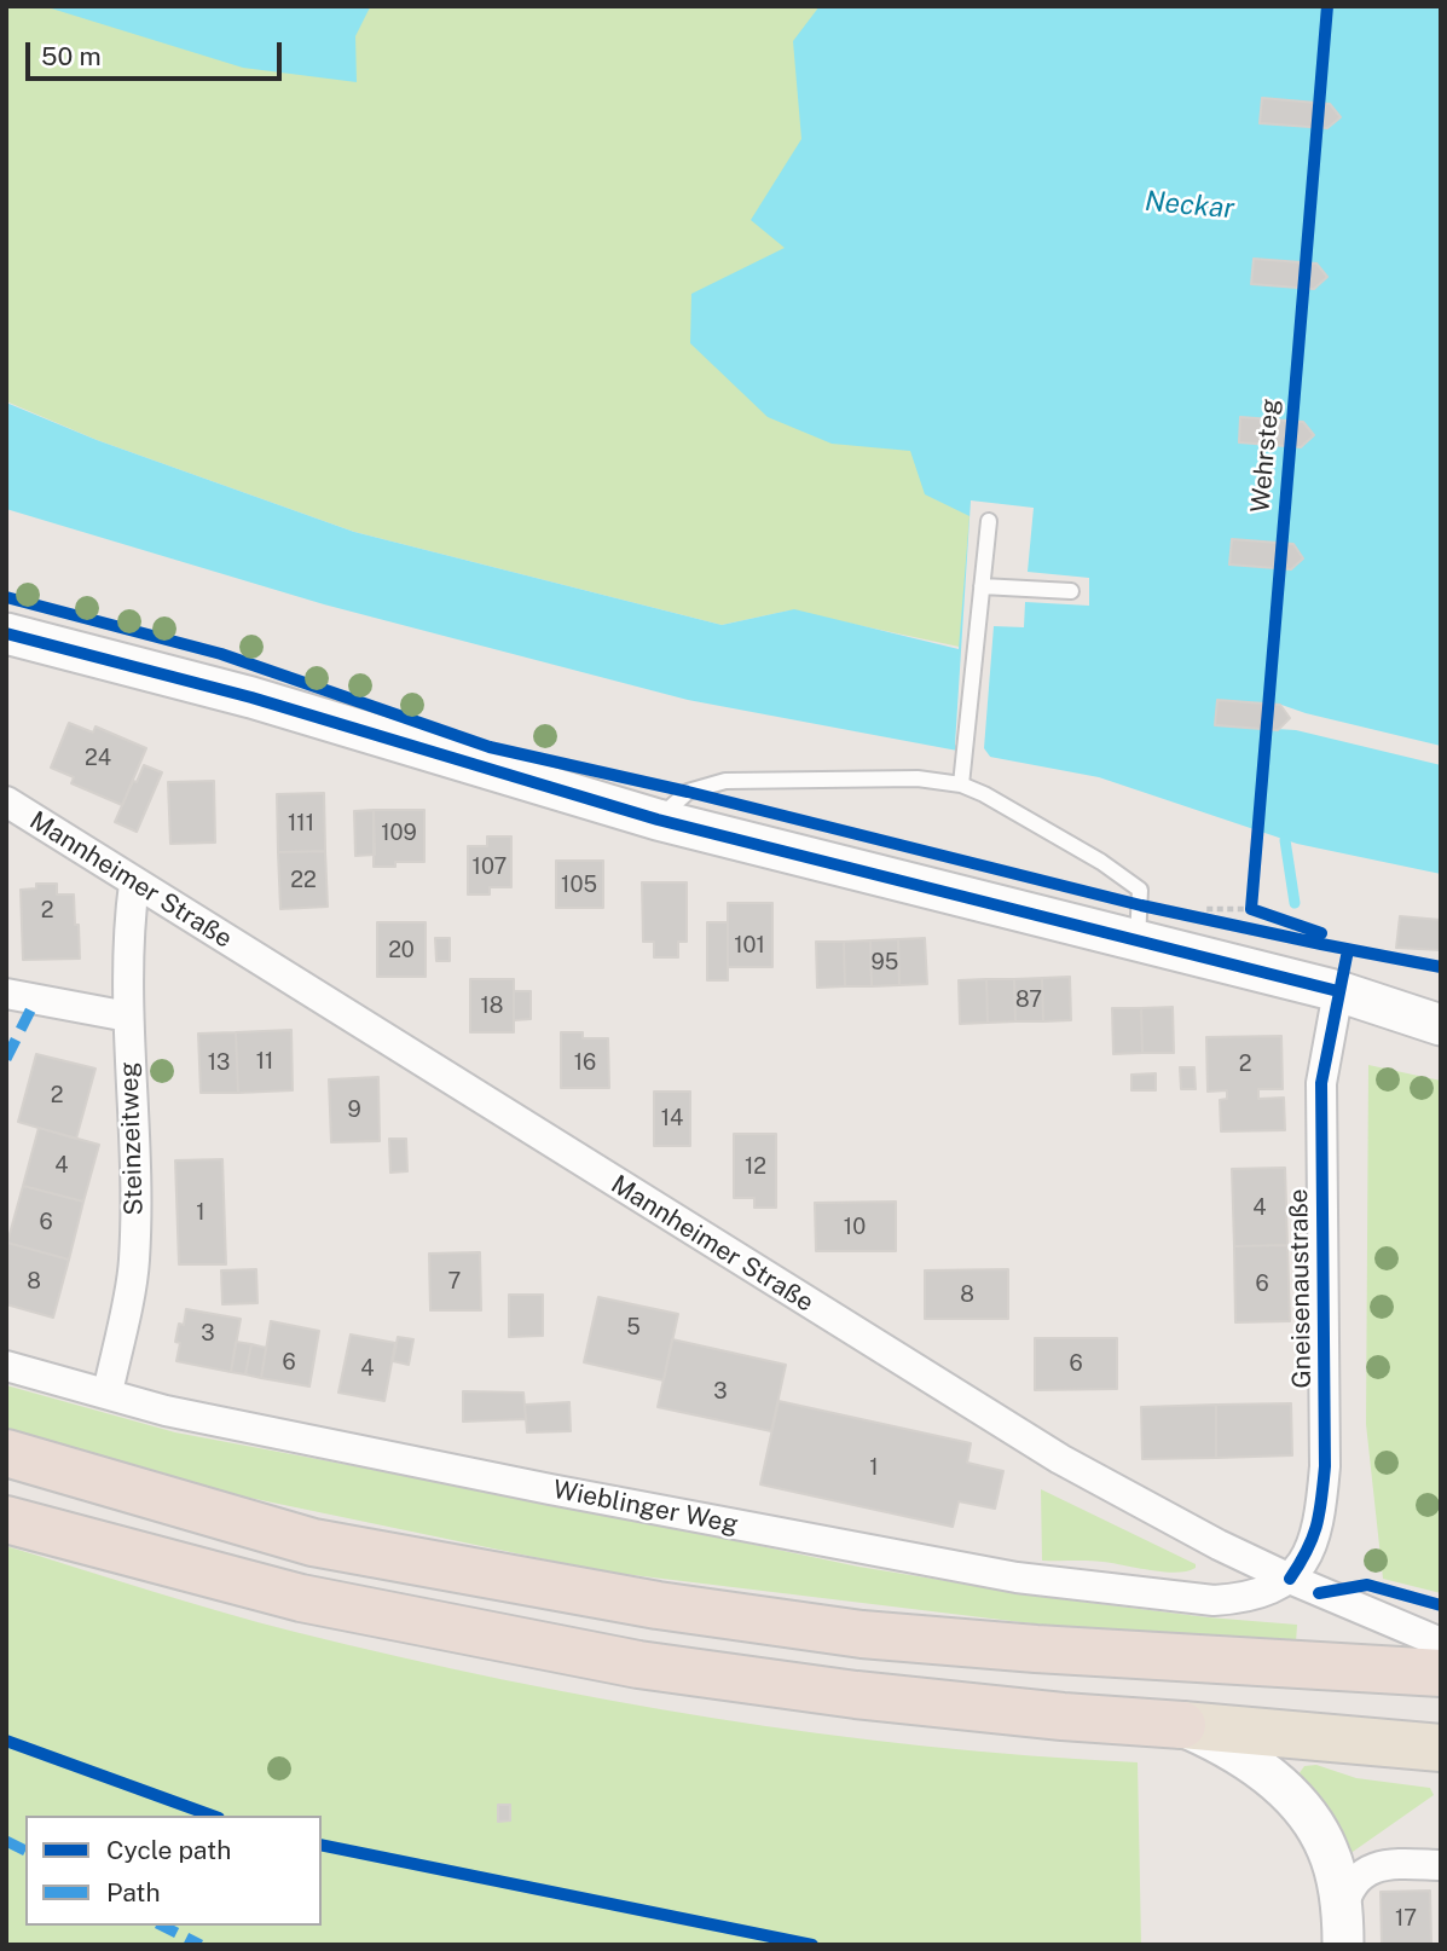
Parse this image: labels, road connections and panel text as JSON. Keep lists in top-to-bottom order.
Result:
{
  "streets": {
    "street": [
      "Mannheimer Straße",
      "Steinzeitweg",
      "Gneisenaustraße",
      "Wieblinger Weg"
    ],
    "cycle path": ["Wehrsteg"]
  },
  "crossings": [
    ["Mannheimer Straße", "Steinzeitweg"],
    ["Mannheimer Straße", "Gneisenaustraße"],
    ["Mannheimer Straße", "Wieblinger Weg"],
    ["Steinzeitweg", "Wieblinger Weg"],
    ["Gneisenaustraße", "Wieblinger Weg"]
  ],
  "water": ["Neckar"],
  "house_numbers": [
    "24",
    "111",
    "109",
    "107",
    "22",
    "105",
    "2",
    "101",
    "20",
    "95",
    "87",
    "18",
    "11",
    "13",
    "16",
    "2",
    "2",
    "9",
    "14",
    "4",
    "12",
    "4",
    "1",
    "6",
    "10",
    "8",
    "7",
    "6",
    "8",
    "5",
    "3",
    "6",
    "6",
    "4",
    "3",
    "1",
    "17"
  ],
  "legend": ["Cycle path", "Path"],
  "scale_bar": "50 m"
}
